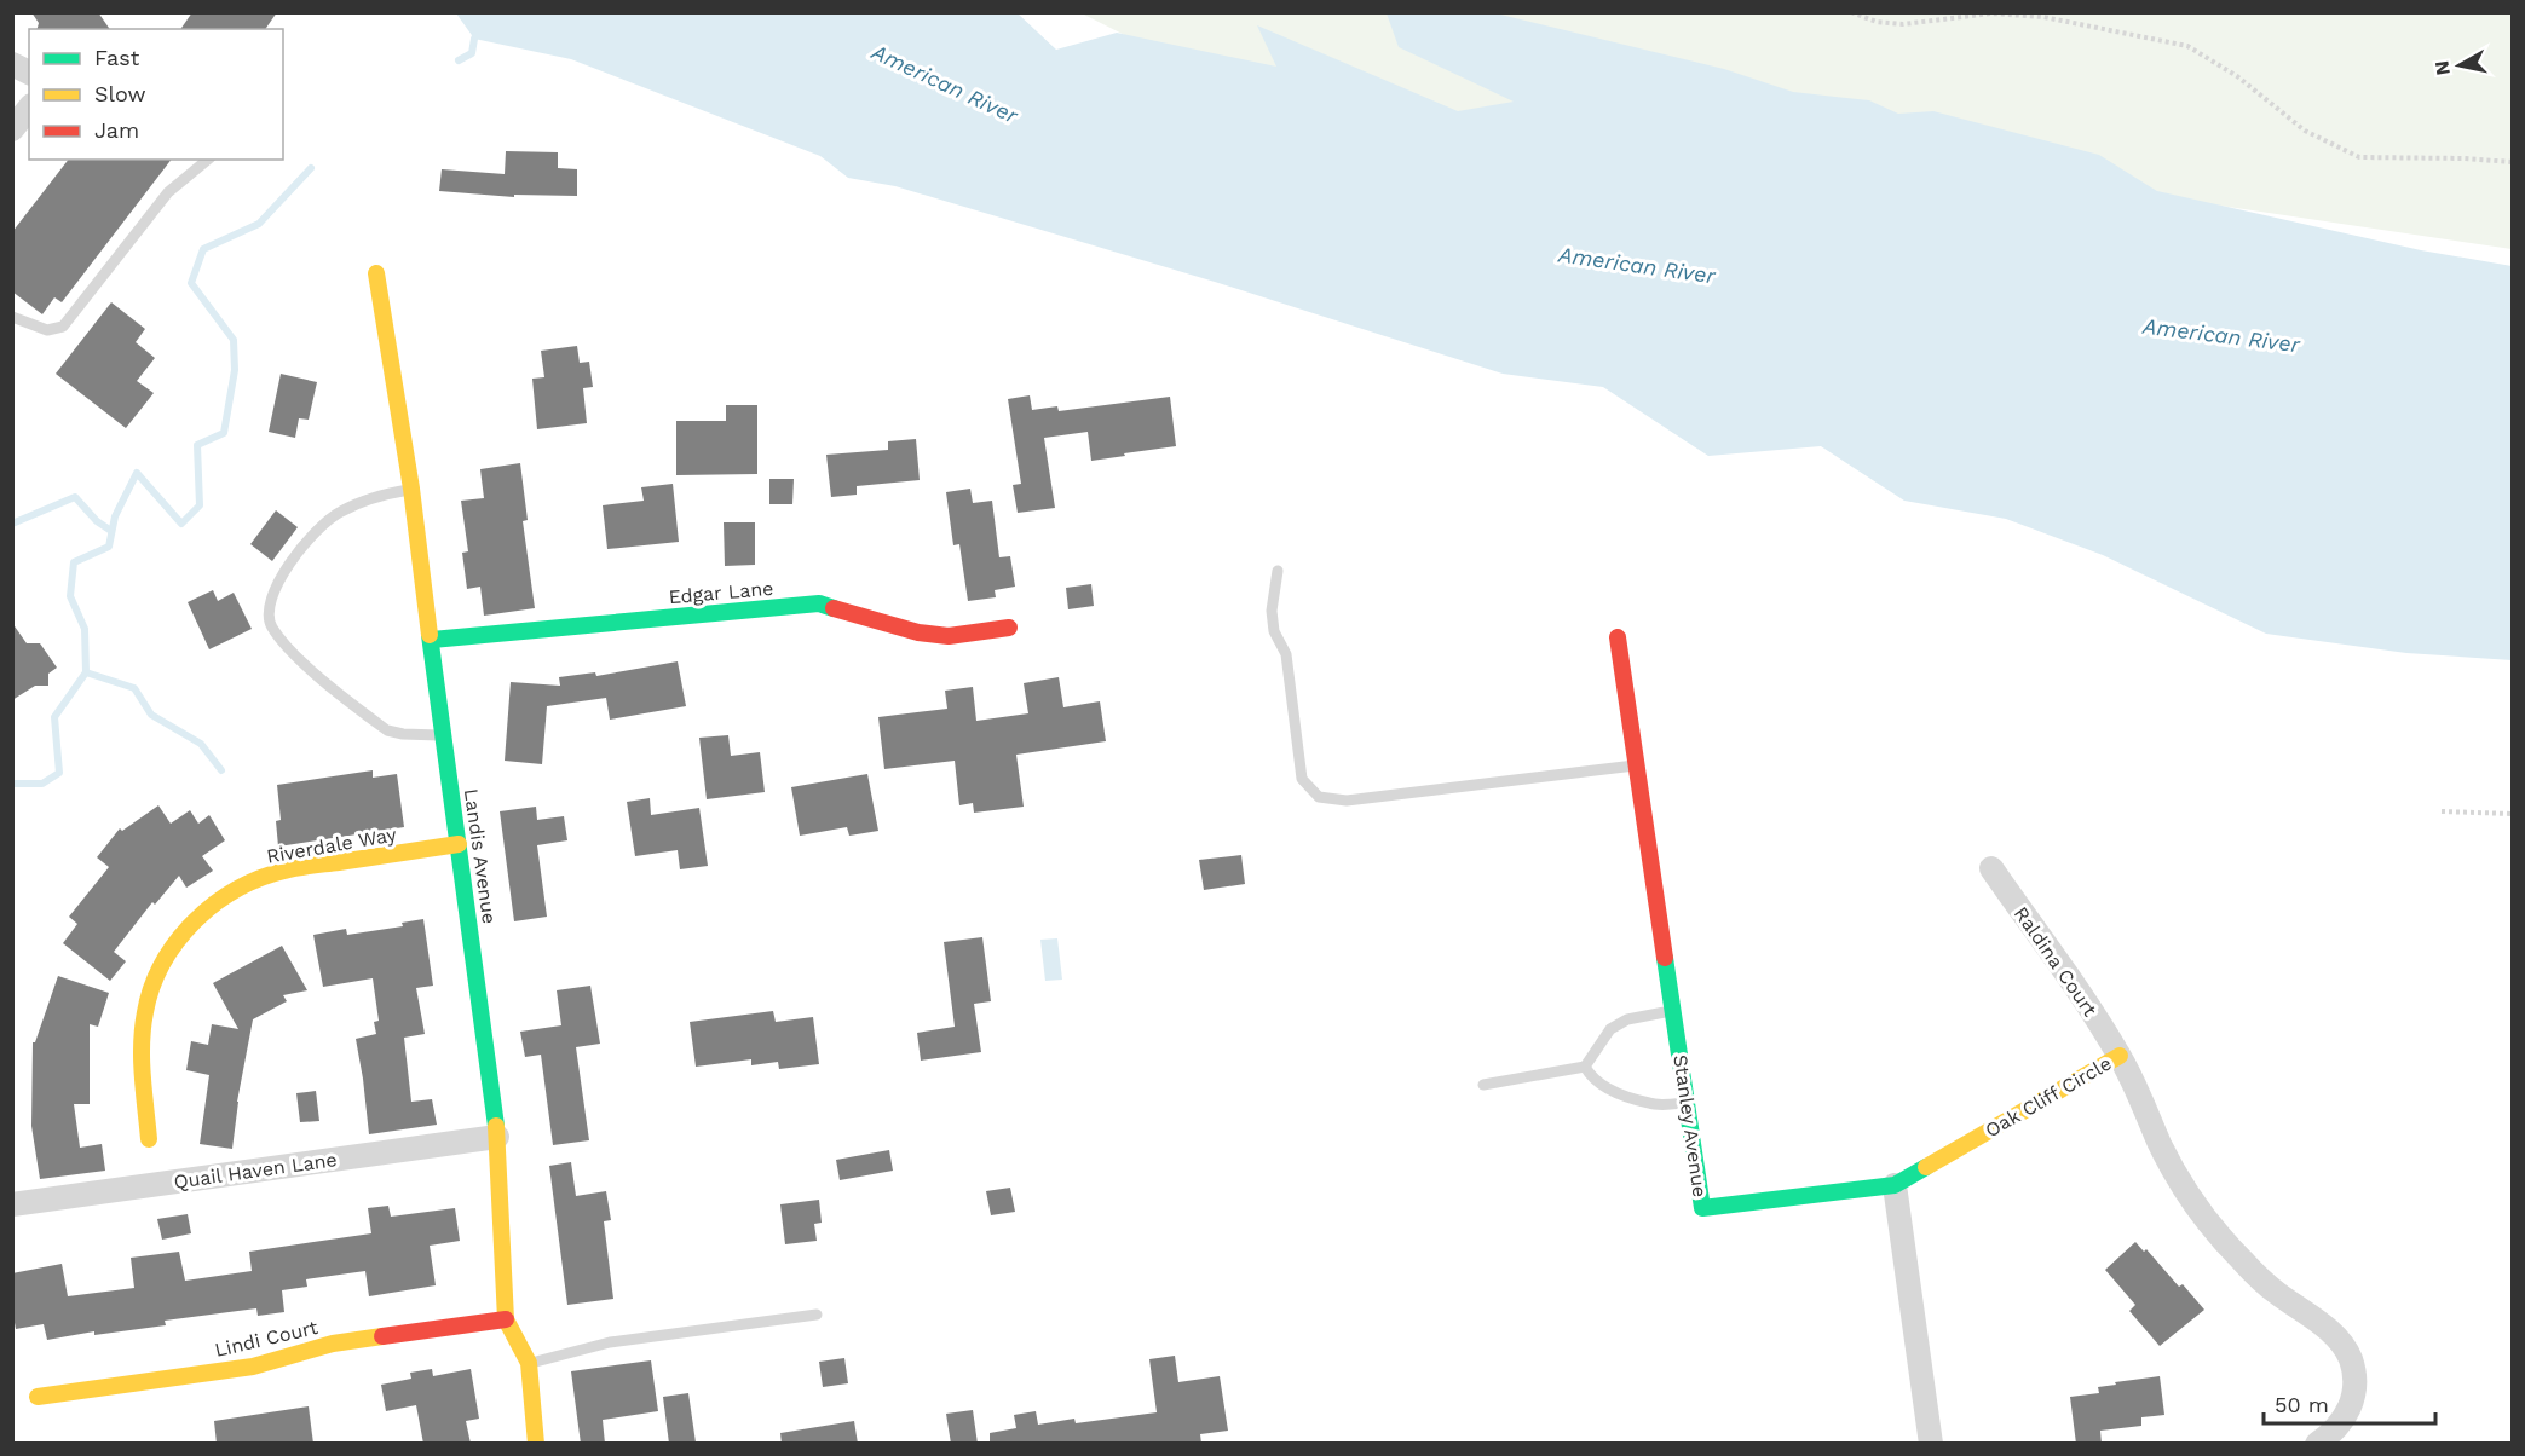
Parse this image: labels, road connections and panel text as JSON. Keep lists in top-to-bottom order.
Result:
{
  "streets": {
    "street": [
      "Edgar Lane",
      "Riverdale Way",
      "Landis Avenue",
      "Raldina Court",
      "Oak Cliff Circle",
      "Stanley Avenue",
      "Quail Haven Lane",
      "Lindi Court"
    ]
  },
  "crossings": [
    ["Edgar Lane", "Landis Avenue"],
    ["Riverdale Way", "Landis Avenue"],
    ["Landis Avenue", "Quail Haven Lane"],
    ["Landis Avenue", "Lindi Court"],
    ["Raldina Court", "Oak Cliff Circle"],
    ["Oak Cliff Circle", "Stanley Avenue"]
  ],
  "water": ["American River"],
  "legend": ["Fast", "Slow", "Jam"],
  "scale_bar": "50 m",
  "north": "left"
}
